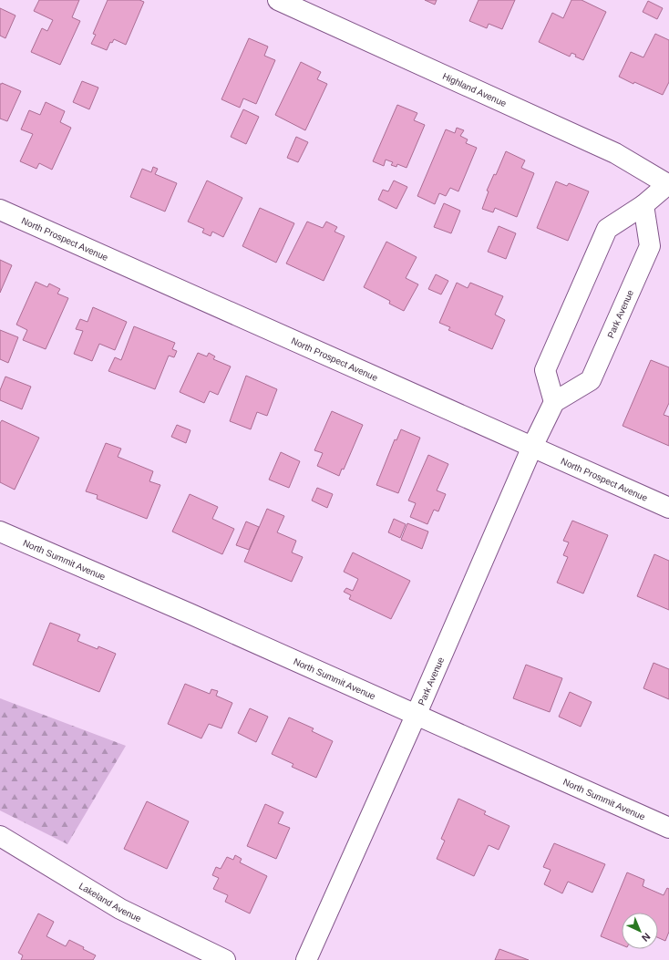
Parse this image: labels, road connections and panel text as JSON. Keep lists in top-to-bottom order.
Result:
{
  "streets": {
    "street": [
      "Highland Avenue",
      "North Prospect Avenue",
      "Park Avenue",
      "North Summit Avenue",
      "Lakeland Avenue"
    ]
  },
  "crossings": [
    ["North Prospect Avenue", "Park Avenue"],
    ["Park Avenue", "North Summit Avenue"]
  ],
  "north": "bottom right"
}
